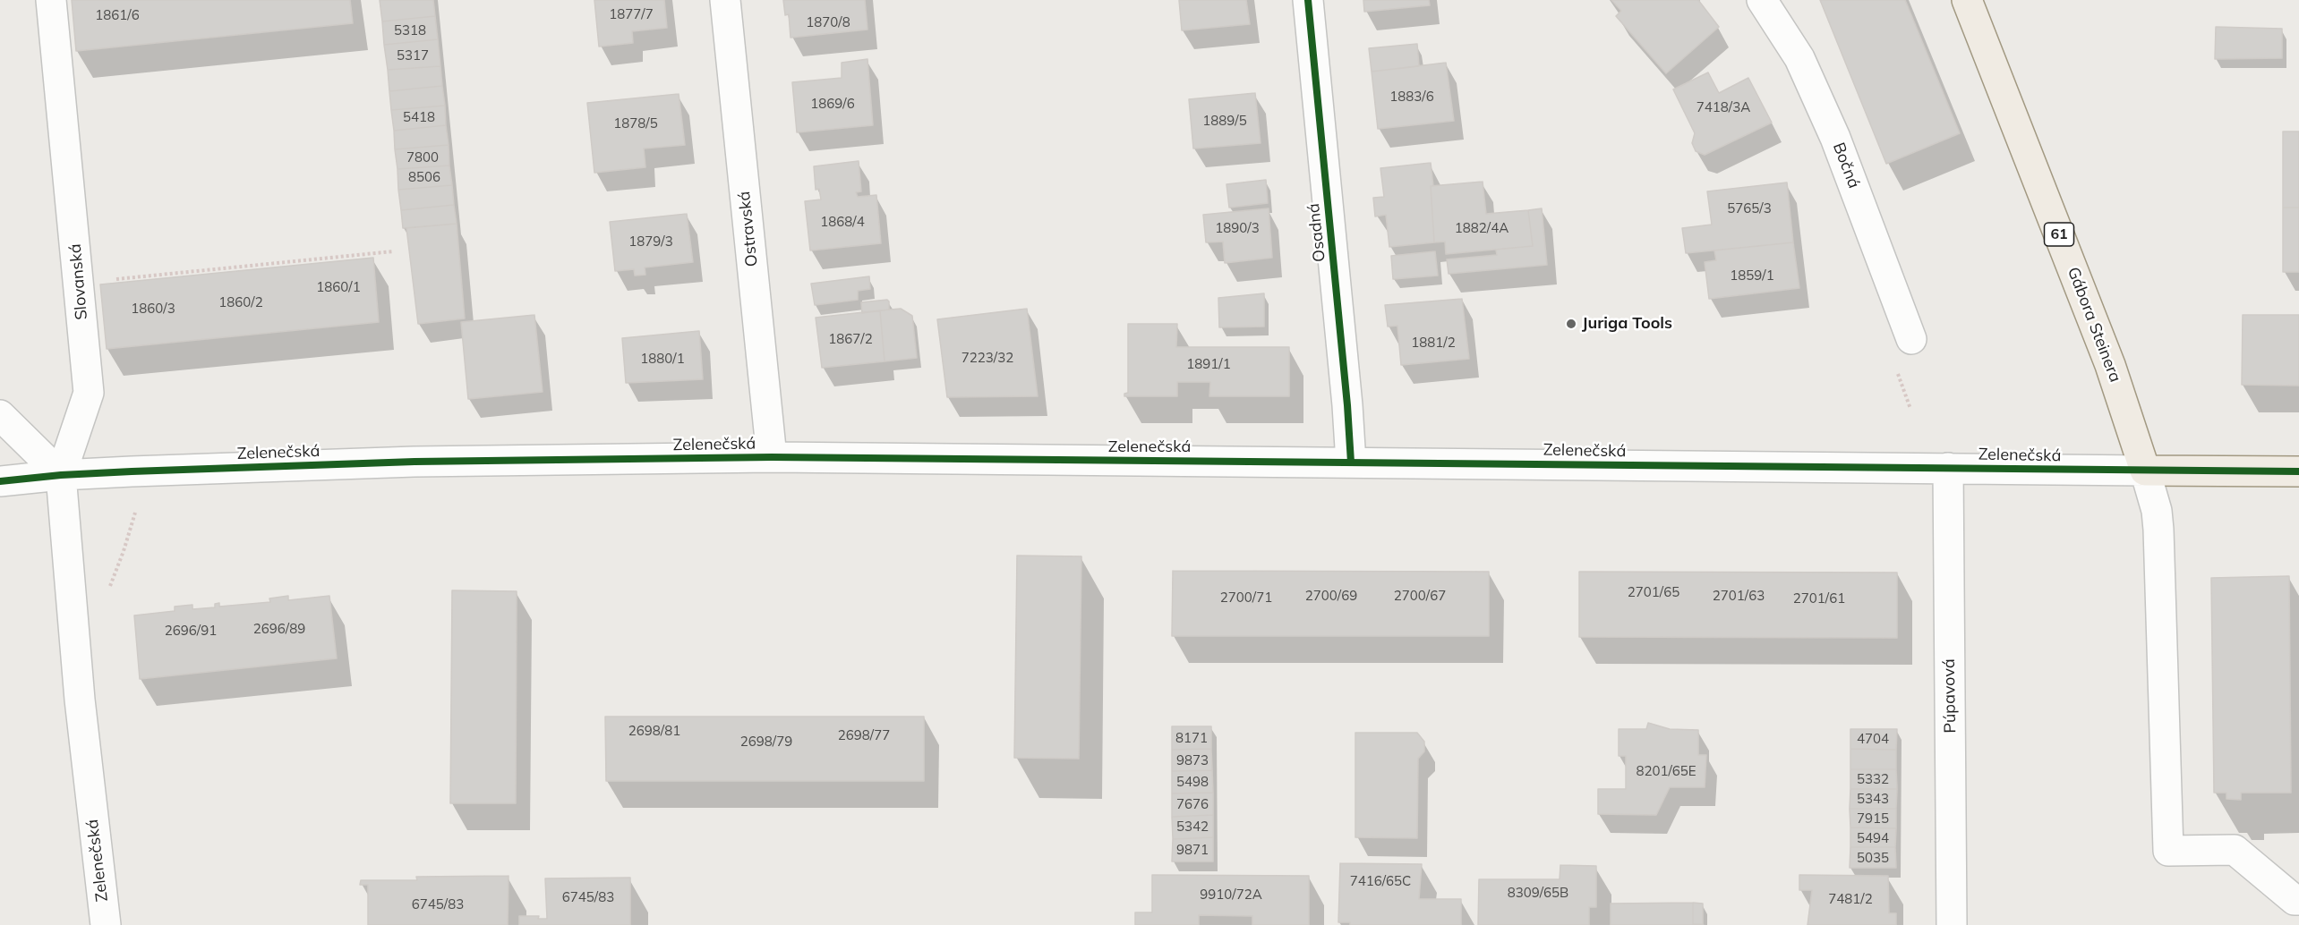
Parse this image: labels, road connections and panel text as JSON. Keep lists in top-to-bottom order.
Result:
{
  "streets": {
    "main road": ["61", "Gábora Steinera", "Zelenečská"],
    "street": [
      "Bočná",
      "Ostravská",
      "Osadná",
      "Slovanská",
      "Púpavová"
    ]
  },
  "crossings": [
    ["Ostravská", "Zelenečská"],
    ["Osadná", "Zelenečská"],
    ["Slovanská", "Zelenečská"],
    ["Gábora Steinera", "Zelenečská"],
    ["Zelenečská", "Púpavová"]
  ],
  "places": ["Juriga Tools"],
  "house_numbers": [
    "1877/7",
    "1861/6",
    "1870/8",
    "5318",
    "5317",
    "1883/6",
    "1869/6",
    "7418/3A",
    "5418",
    "1889/5",
    "1878/5",
    "7800",
    "8506",
    "5765/3",
    "1868/4",
    "1890/3",
    "1882/4A",
    "1879/3",
    "1859/1",
    "1860/1",
    "1860/2",
    "1860/3",
    "1867/2",
    "1881/2",
    "7223/32",
    "1880/1",
    "1891/1",
    "2701/65",
    "2700/69",
    "2700/67",
    "2701/63",
    "2700/71",
    "2701/61",
    "2696/89",
    "2696/91",
    "2698/81",
    "2698/77",
    "8171",
    "4704",
    "2698/79",
    "9873",
    "8201/65E",
    "5332",
    "5498",
    "5343",
    "7676",
    "7915",
    "5342",
    "5494",
    "9871",
    "5035",
    "7416/65C",
    "8309/65B",
    "9910/72A",
    "6745/83",
    "7481/2",
    "6745/83"
  ]
}
